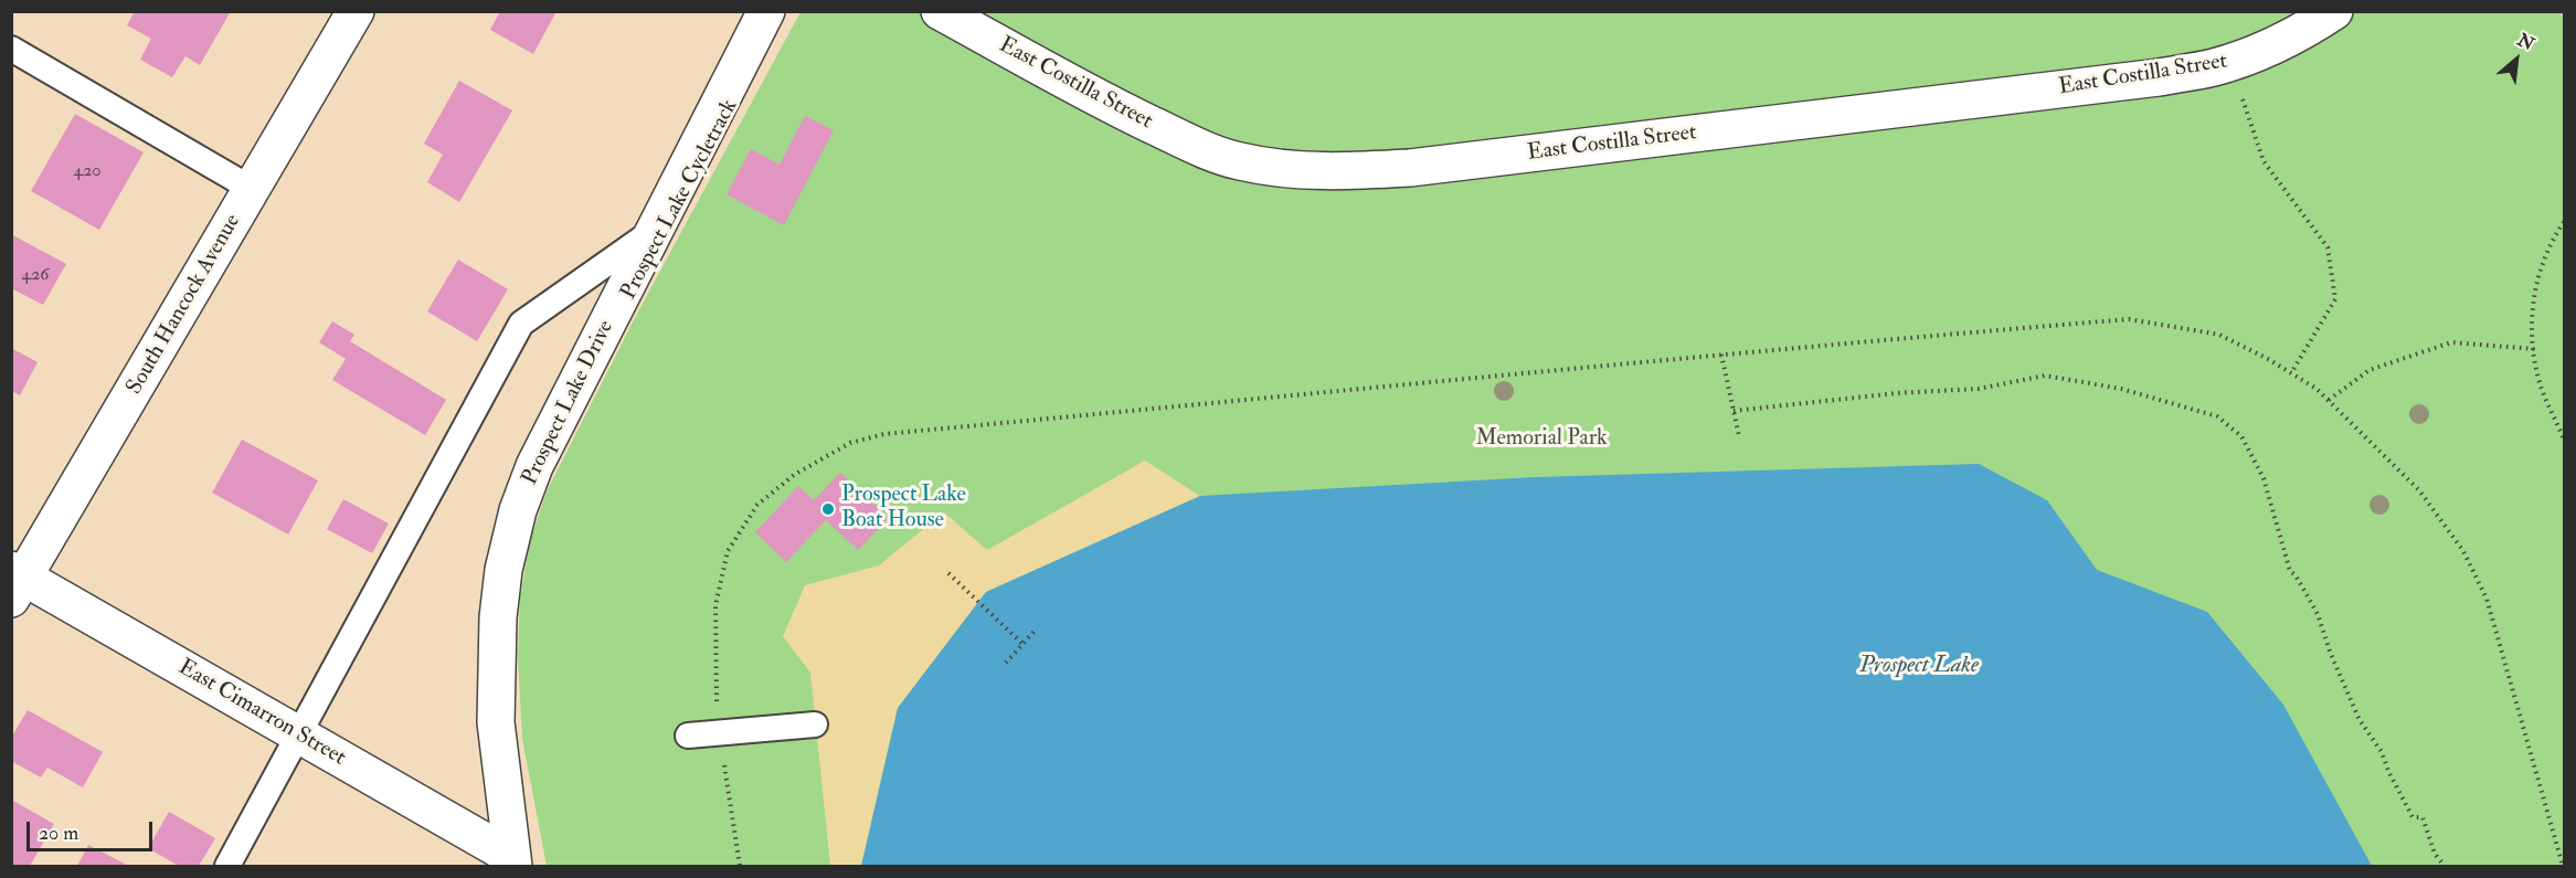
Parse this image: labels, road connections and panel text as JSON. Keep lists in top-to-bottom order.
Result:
{
  "streets": {
    "street": [
      "East Costilla Street",
      "South Hancock Avenue",
      "Prospect Lake Drive",
      "East Cimarron Street"
    ]
  },
  "crossings": [
    ["South Hancock Avenue", "East Cimarron Street"],
    ["Prospect Lake Drive", "East Cimarron Street"]
  ],
  "water": ["Prospect Lake"],
  "parks": ["Memorial Park"],
  "places": ["Prospect Lake Boat House"],
  "house_numbers": ["420", "426"],
  "scale_bar": "20 m",
  "north": "top right"
}
